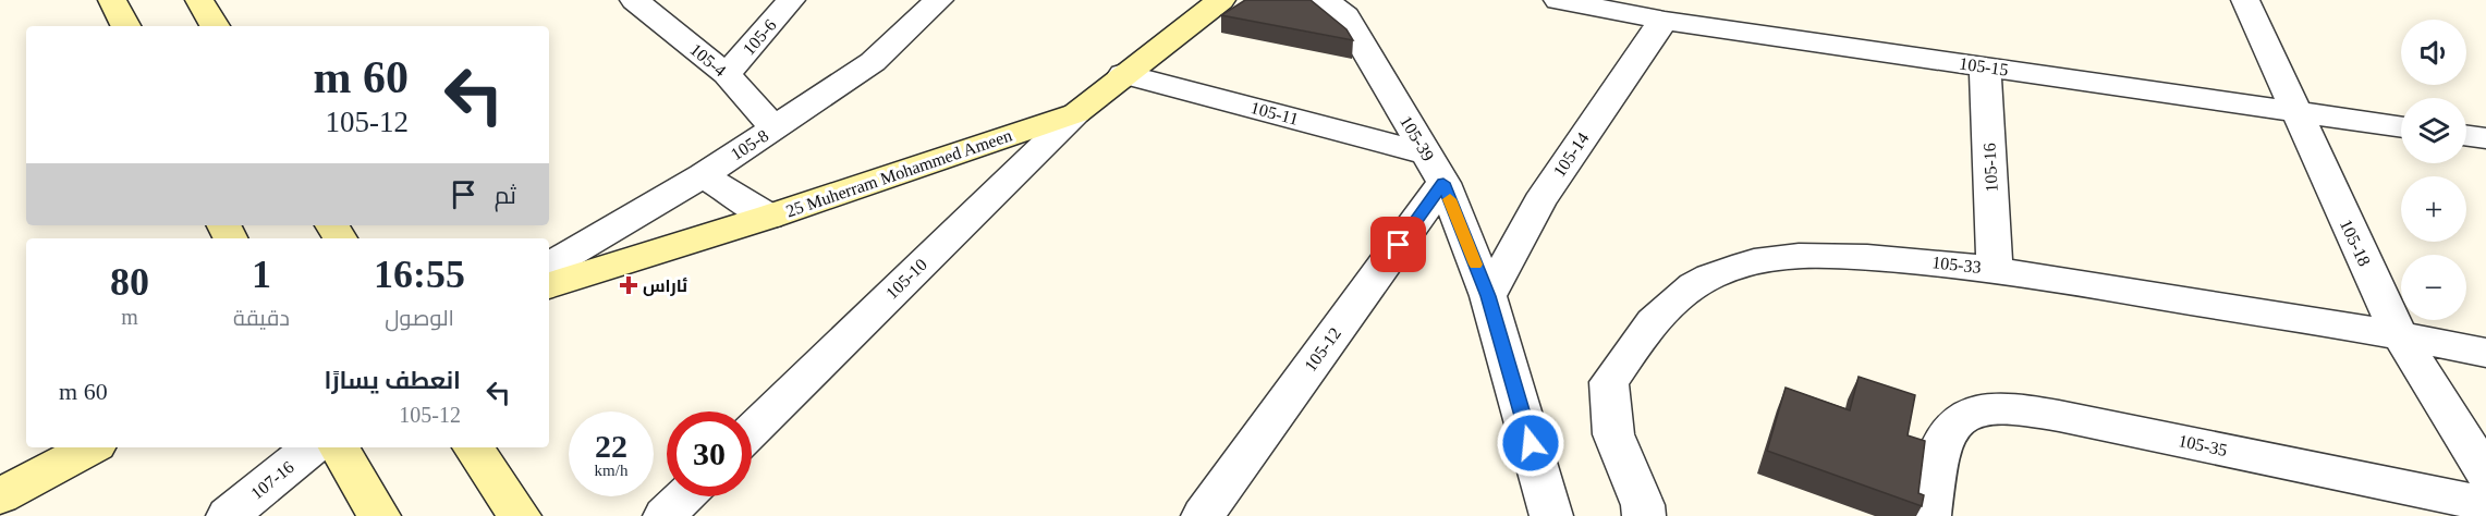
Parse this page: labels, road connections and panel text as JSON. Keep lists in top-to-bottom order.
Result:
{
  "streets": {
    "street": [
      "105-6",
      "105-4",
      "105-15",
      "105-11",
      "105-39",
      "105-8",
      "105-14",
      "105-16",
      "25 Muherram Mohammed Ameen",
      "105-18",
      "105-33",
      "105-10",
      "105-12",
      "105-35",
      "107-16"
    ]
  },
  "crossings": [
    ["105-6", "105-4"],
    ["105-4", "105-8"],
    ["105-15", "105-14"],
    ["105-15", "105-16"],
    ["105-15", "105-18"],
    ["105-11", "105-39"],
    ["105-11", "25 Muherram Mohammed Ameen"],
    ["105-11", "105-12"],
    ["105-39", "105-14"],
    ["105-39", "105-12"],
    ["105-16", "105-33"],
    ["25 Muherram Mohammed Ameen", "105-10"],
    ["105-18", "105-33"]
  ],
  "places": {
    "health": ["ئاراس"]
  },
  "page": {
    "map_buttons": ["+", "−"],
    "turn": ["60 m", "105-12"],
    "then": "ثم",
    "eta": [
      "16:55",
      "الوصول",
      "1",
      "دقيقة",
      "80",
      "m"
    ],
    "list": [
      {
        "name": "انعطف يسارًا",
        "note": "105-12",
        "value": "60 m"
      }
    ],
    "speed": "22 km/h",
    "limit": "30"
  }
}
